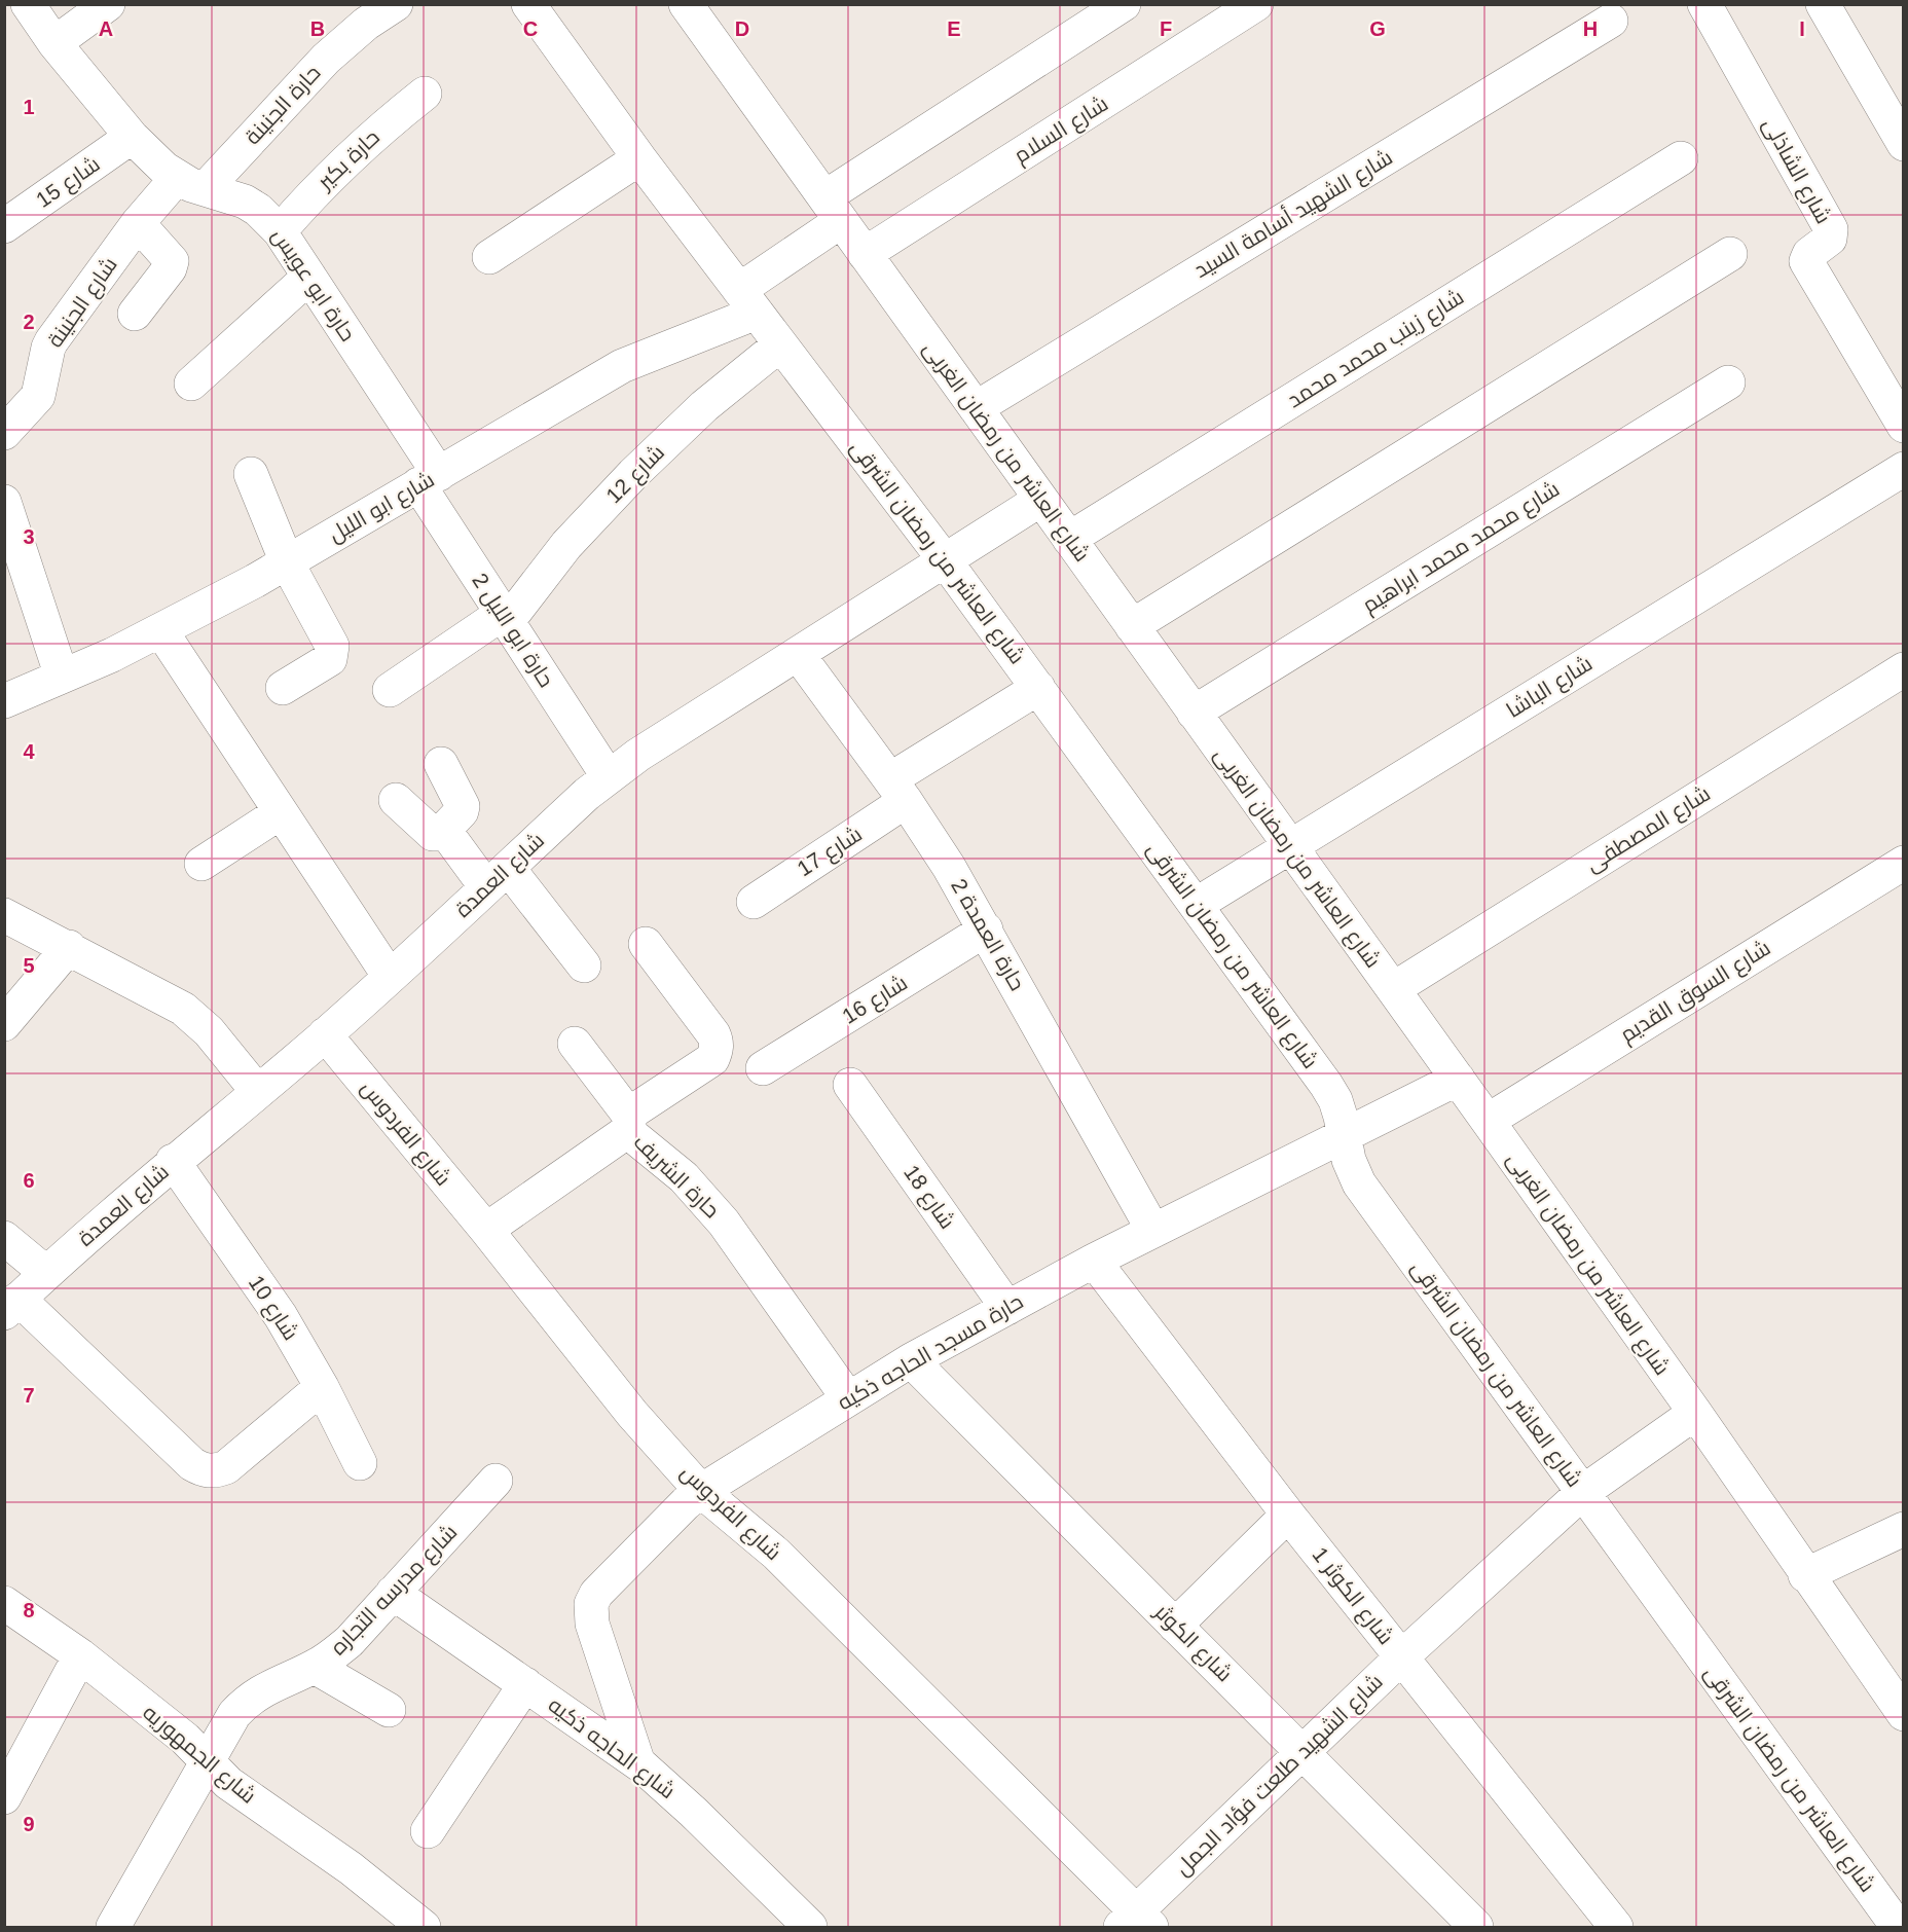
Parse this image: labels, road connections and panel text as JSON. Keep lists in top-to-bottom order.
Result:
{
  "streets": {
    "street": [
      "حارة الجنينة",
      "شارع السلام",
      "حارة بكير",
      "شارع الشاذلى",
      "شارع 15",
      "شارع الشهيد أسامة السيد",
      "حارة ابو عويس",
      "شارع الجنينة",
      "شارع زينب محمد محمد",
      "شارع العاشر من رمضان الغربى",
      "شارع 12",
      "شارع ابو الليل",
      "شارع محمد محمد ابراهيم",
      "شارع العاشر من رمضان الشرقى",
      "حارة ابو الليل 2",
      "شارع الباشا",
      "شارع المصطفى",
      "شارع 17",
      "شارع العمدة",
      "حارة العمدة 2",
      "شارع السوق القديم",
      "شارع 16",
      "شارع الفردوس",
      "حارة الشريف",
      "شارع 18",
      "شارع 10",
      "حارة مسجد الحاجه ذكيه",
      "شارع مدرسه التجاره",
      "شارع الكوثر 1",
      "شارع الكوثر",
      "شارع الحاجه ذكيه",
      "شارع الجمهوريه",
      "شارع الشهيد طلعت فؤاد الجمل"
    ]
  },
  "crossings": [
    ["حارة الجنينة", "حارة ابو عويس"],
    ["حارة الجنينة", "شارع الجنينة"],
    ["شارع السلام", "شارع العاشر من رمضان الغربى"],
    ["حارة بكير", "حارة ابو عويس"],
    ["شارع 15", "حارة ابو عويس"],
    ["شارع الشهيد أسامة السيد", "شارع العاشر من رمضان الغربى"],
    ["حارة ابو عويس", "شارع الجنينة"],
    ["حارة ابو عويس", "شارع ابو الليل"],
    ["حارة ابو عويس", "حارة ابو الليل 2"],
    ["شارع زينب محمد محمد", "شارع العاشر من رمضان الغربى"],
    ["شارع العاشر من رمضان الغربى", "شارع ابو الليل"],
    ["شارع العاشر من رمضان الغربى", "شارع محمد محمد ابراهيم"],
    ["شارع العاشر من رمضان الغربى", "شارع الباشا"],
    ["شارع العاشر من رمضان الغربى", "شارع المصطفى"],
    ["شارع العاشر من رمضان الغربى", "شارع العمدة"],
    ["شارع العاشر من رمضان الغربى", "شارع السوق القديم"],
    ["شارع العاشر من رمضان الغربى", "حارة مسجد الحاجه ذكيه"],
    ["شارع العاشر من رمضان الغربى", "شارع الشهيد طلعت فؤاد الجمل"],
    ["شارع 12", "شارع العاشر من رمضان الشرقى"],
    ["شارع 12", "حارة ابو الليل 2"],
    ["شارع ابو الليل", "شارع العاشر من رمضان الشرقى"],
    ["شارع ابو الليل", "حارة ابو الليل 2"],
    ["شارع العاشر من رمضان الشرقى", "شارع الباشا"],
    ["شارع العاشر من رمضان الشرقى", "شارع 17"],
    ["شارع العاشر من رمضان الشرقى", "شارع العمدة"],
    ["شارع العاشر من رمضان الشرقى", "حارة مسجد الحاجه ذكيه"],
    ["شارع العاشر من رمضان الشرقى", "شارع الشهيد طلعت فؤاد الجمل"],
    ["حارة ابو الليل 2", "شارع العمدة"],
    ["شارع 17", "حارة العمدة 2"],
    ["شارع العمدة", "حارة العمدة 2"],
    ["شارع العمدة", "شارع الفردوس"],
    ["شارع العمدة", "شارع 10"],
    ["حارة العمدة 2", "شارع 16"],
    ["حارة العمدة 2", "حارة مسجد الحاجه ذكيه"],
    ["شارع الفردوس", "حارة مسجد الحاجه ذكيه"],
    ["شارع الفردوس", "شارع الشهيد طلعت فؤاد الجمل"],
    ["حارة الشريف", "حارة مسجد الحاجه ذكيه"],
    ["شارع 18", "حارة مسجد الحاجه ذكيه"],
    ["حارة مسجد الحاجه ذكيه", "شارع الكوثر 1"],
    ["حارة مسجد الحاجه ذكيه", "شارع الكوثر"],
    ["حارة مسجد الحاجه ذكيه", "شارع الحاجه ذكيه"],
    ["شارع مدرسه التجاره", "شارع الحاجه ذكيه"],
    ["شارع مدرسه التجاره", "شارع الجمهوريه"],
    ["شارع الكوثر 1", "شارع الشهيد طلعت فؤاد الجمل"],
    ["شارع الكوثر", "شارع الشهيد طلعت فؤاد الجمل"]
  ],
  "grid": {
    "columns": [
      "A",
      "B",
      "C",
      "D",
      "E",
      "F",
      "G",
      "H",
      "I"
    ],
    "rows": [
      "1",
      "2",
      "3",
      "4",
      "5",
      "6",
      "7",
      "8",
      "9"
    ]
  }
}
